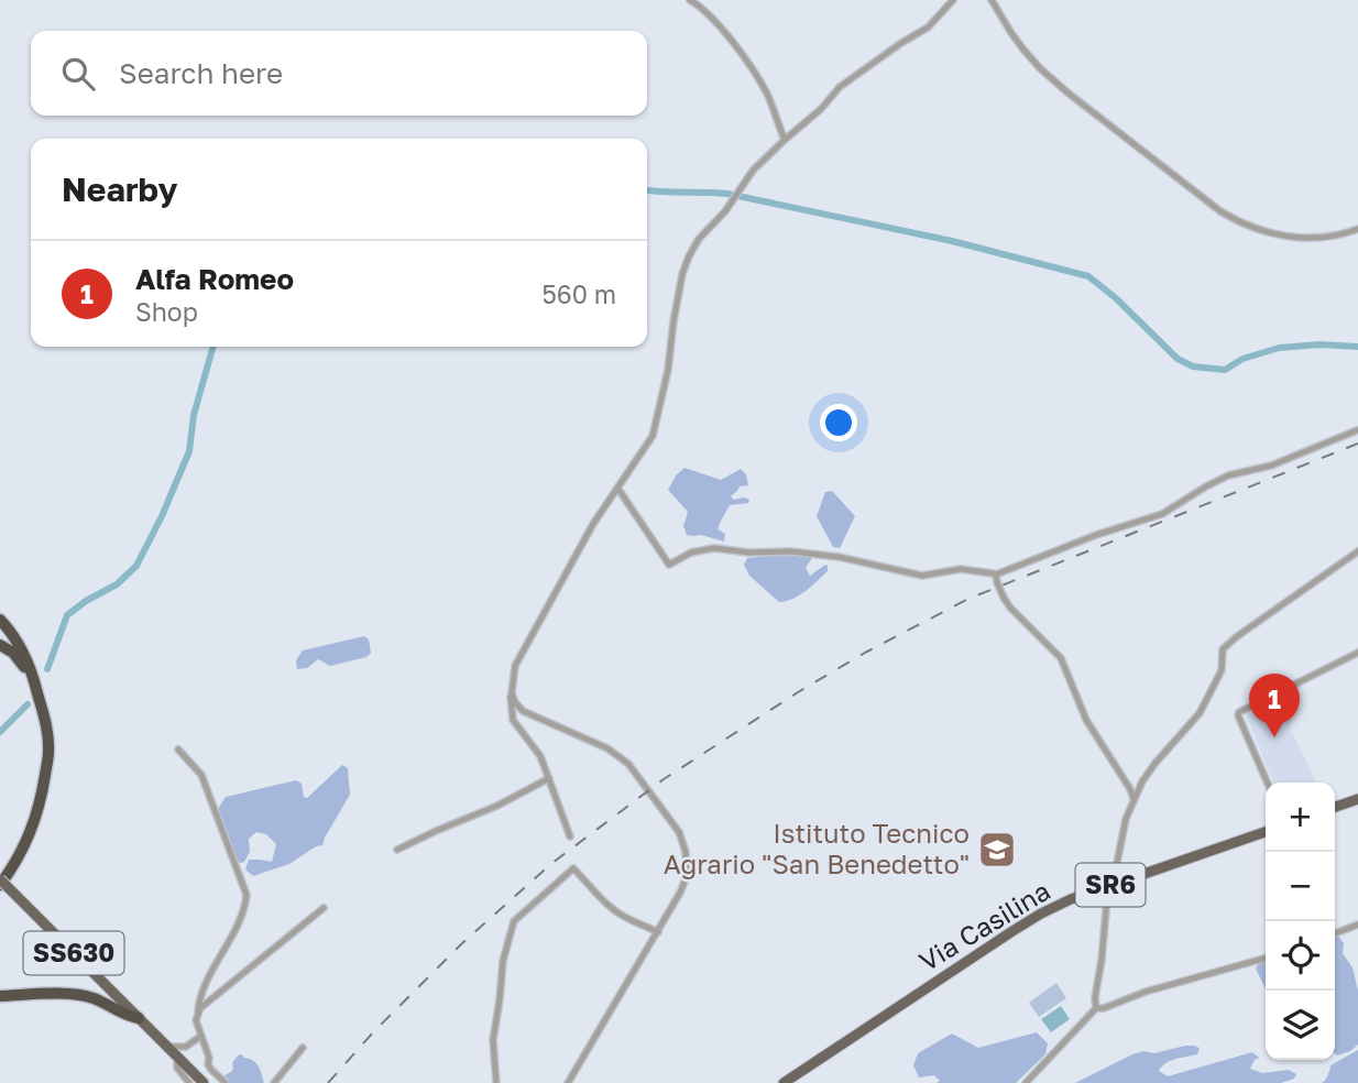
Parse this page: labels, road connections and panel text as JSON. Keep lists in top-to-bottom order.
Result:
{
  "streets": {
    "main road": ["SR6", "Via Casilina", "SS630"]
  },
  "places": {
    "school or university": ["Istituto Tecnico Agrario \"San Benedetto\""]
  },
  "page": {
    "search": "Search here",
    "heading": "Nearby",
    "list": [
      {
        "mark": "1",
        "name": "Alfa Romeo",
        "note": "Shop",
        "value": "560 m"
      }
    ],
    "pins": "1",
    "map_buttons": ["+", "−"]
  }
}
